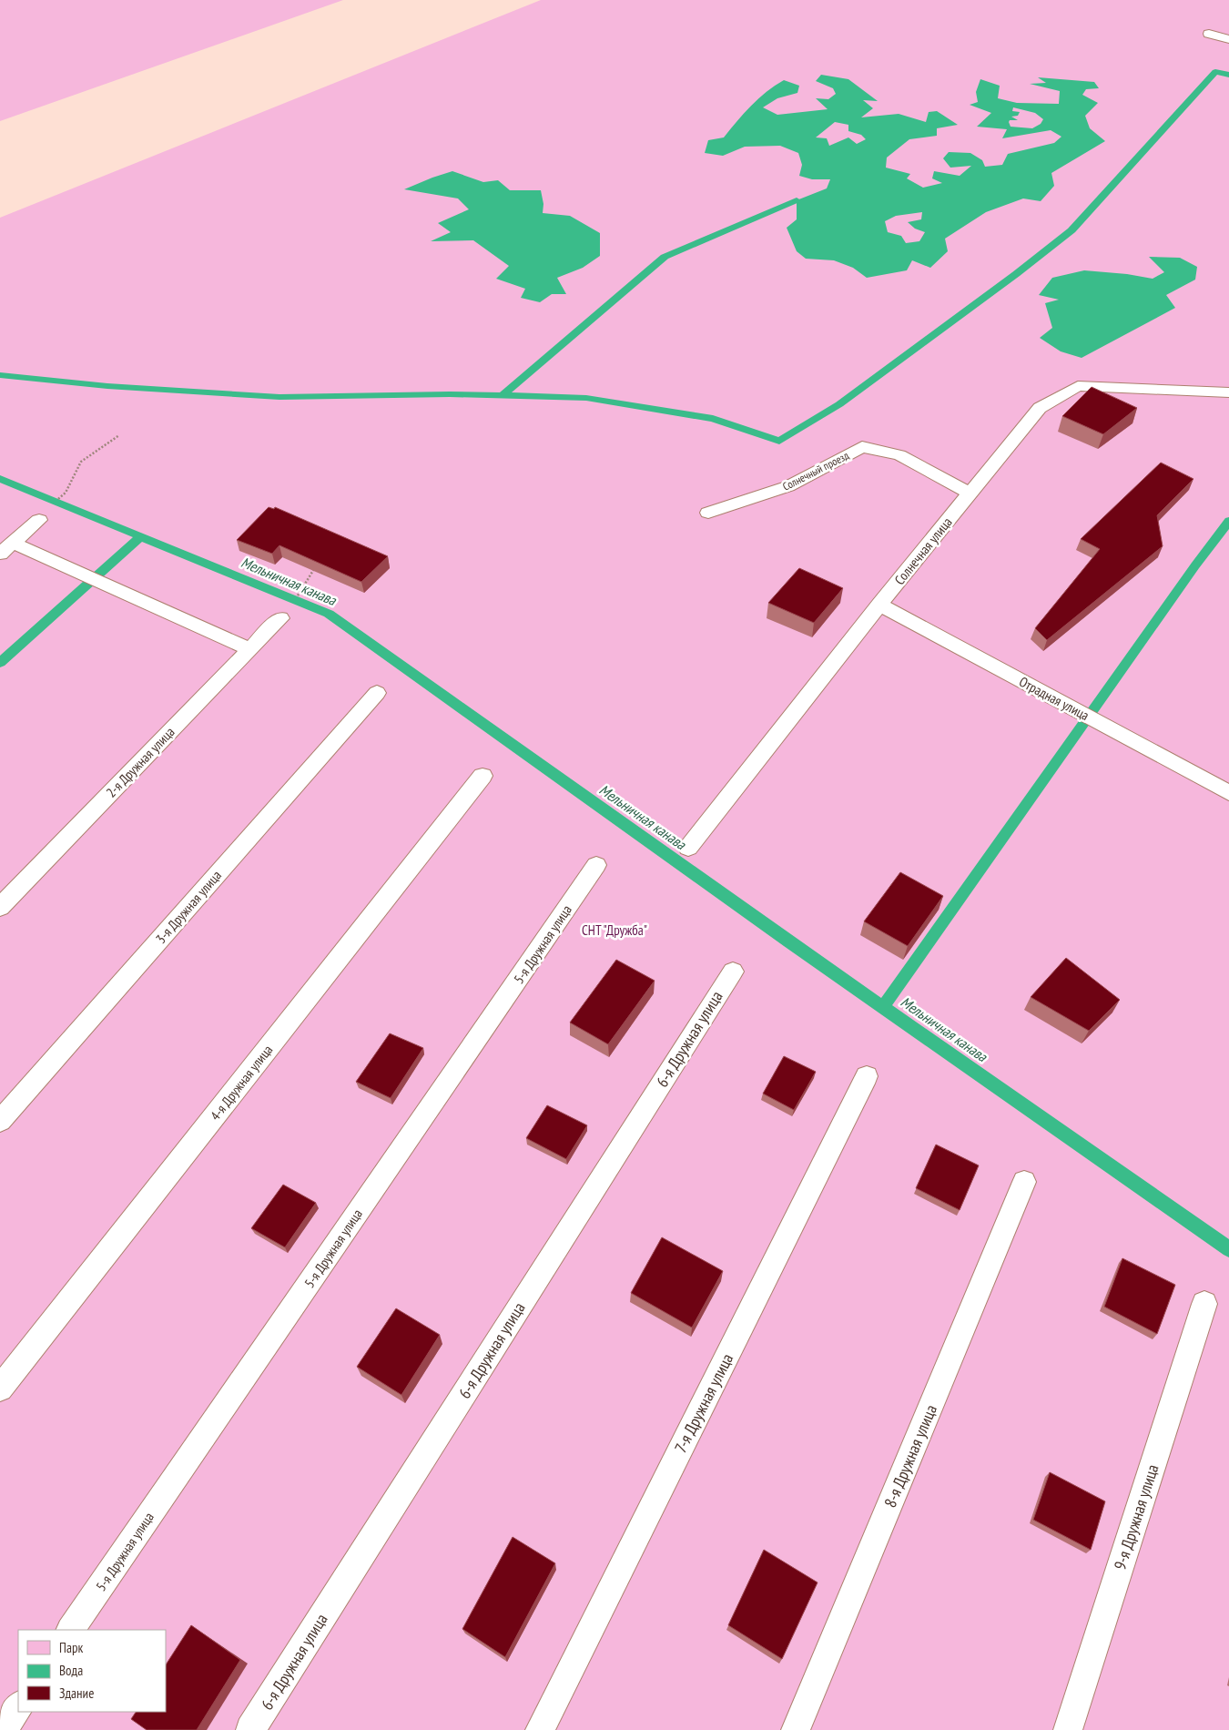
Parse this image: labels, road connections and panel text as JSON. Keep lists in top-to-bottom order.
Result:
{
  "streets": {
    "lane": [
      "Солнечный проезд",
      "Солнечная улица",
      "Отрадная улица",
      "2-я Дружная улица",
      "3-я Дружная улица",
      "5-я Дружная улица",
      "6-я Дружная улица",
      "4-я Дружная улица",
      "7-я Дружная улица",
      "8-я Дружная улица",
      "9-я Дружная улица"
    ]
  },
  "crossings": [
    ["Солнечный проезд", "Солнечная улица"],
    ["Солнечная улица", "Отрадная улица"]
  ],
  "water": ["Мельничная канава"],
  "parks": ["СНТ \"Дружба\""],
  "legend": ["Парк", "Вода", "Здание"]
}
